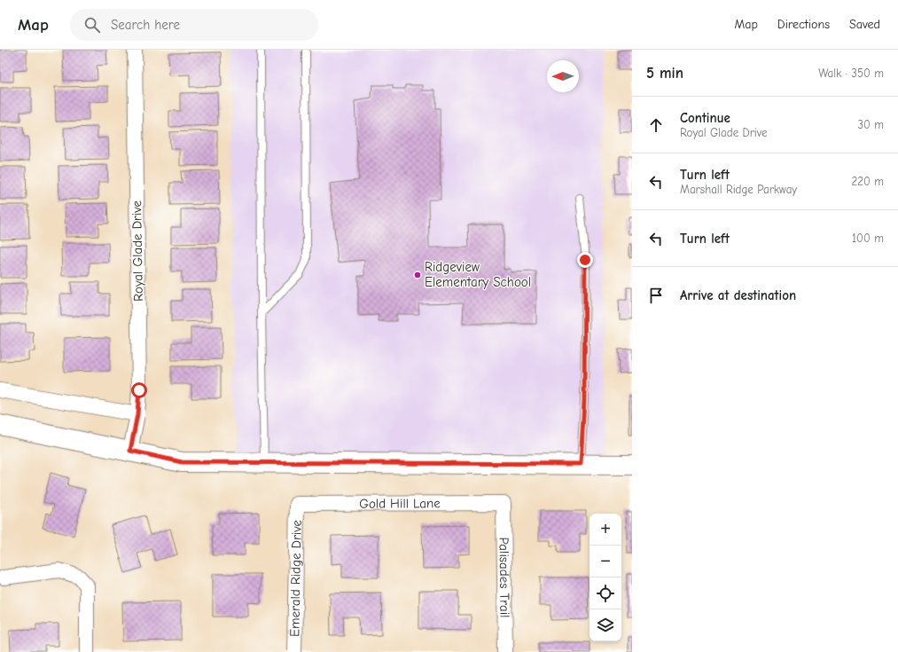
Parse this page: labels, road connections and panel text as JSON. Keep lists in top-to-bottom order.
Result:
{
  "streets": {
    "street": [
      "Royal Glade Drive",
      "Gold Hill Lane",
      "Palisades Trail",
      "Emerald Ridge Drive"
    ]
  },
  "crossings": [
    ["Gold Hill Lane", "Palisades Trail"],
    ["Gold Hill Lane", "Emerald Ridge Drive"]
  ],
  "places": ["Ridgeview Elementary School"],
  "north": "left",
  "page": {
    "header": "Map",
    "search": "Search here",
    "nav": ["Map", "Directions", "Saved"],
    "heading": ["5 min", "Walk · 350 m"],
    "list": [
      ["Continue", "Royal Glade Drive", "30 m"],
      ["Turn left", "Marshall Ridge Parkway", "220 m"],
      ["Turn left", "100 m"],
      "Arrive at destination"
    ],
    "map_buttons": ["+", "−"]
  }
}
